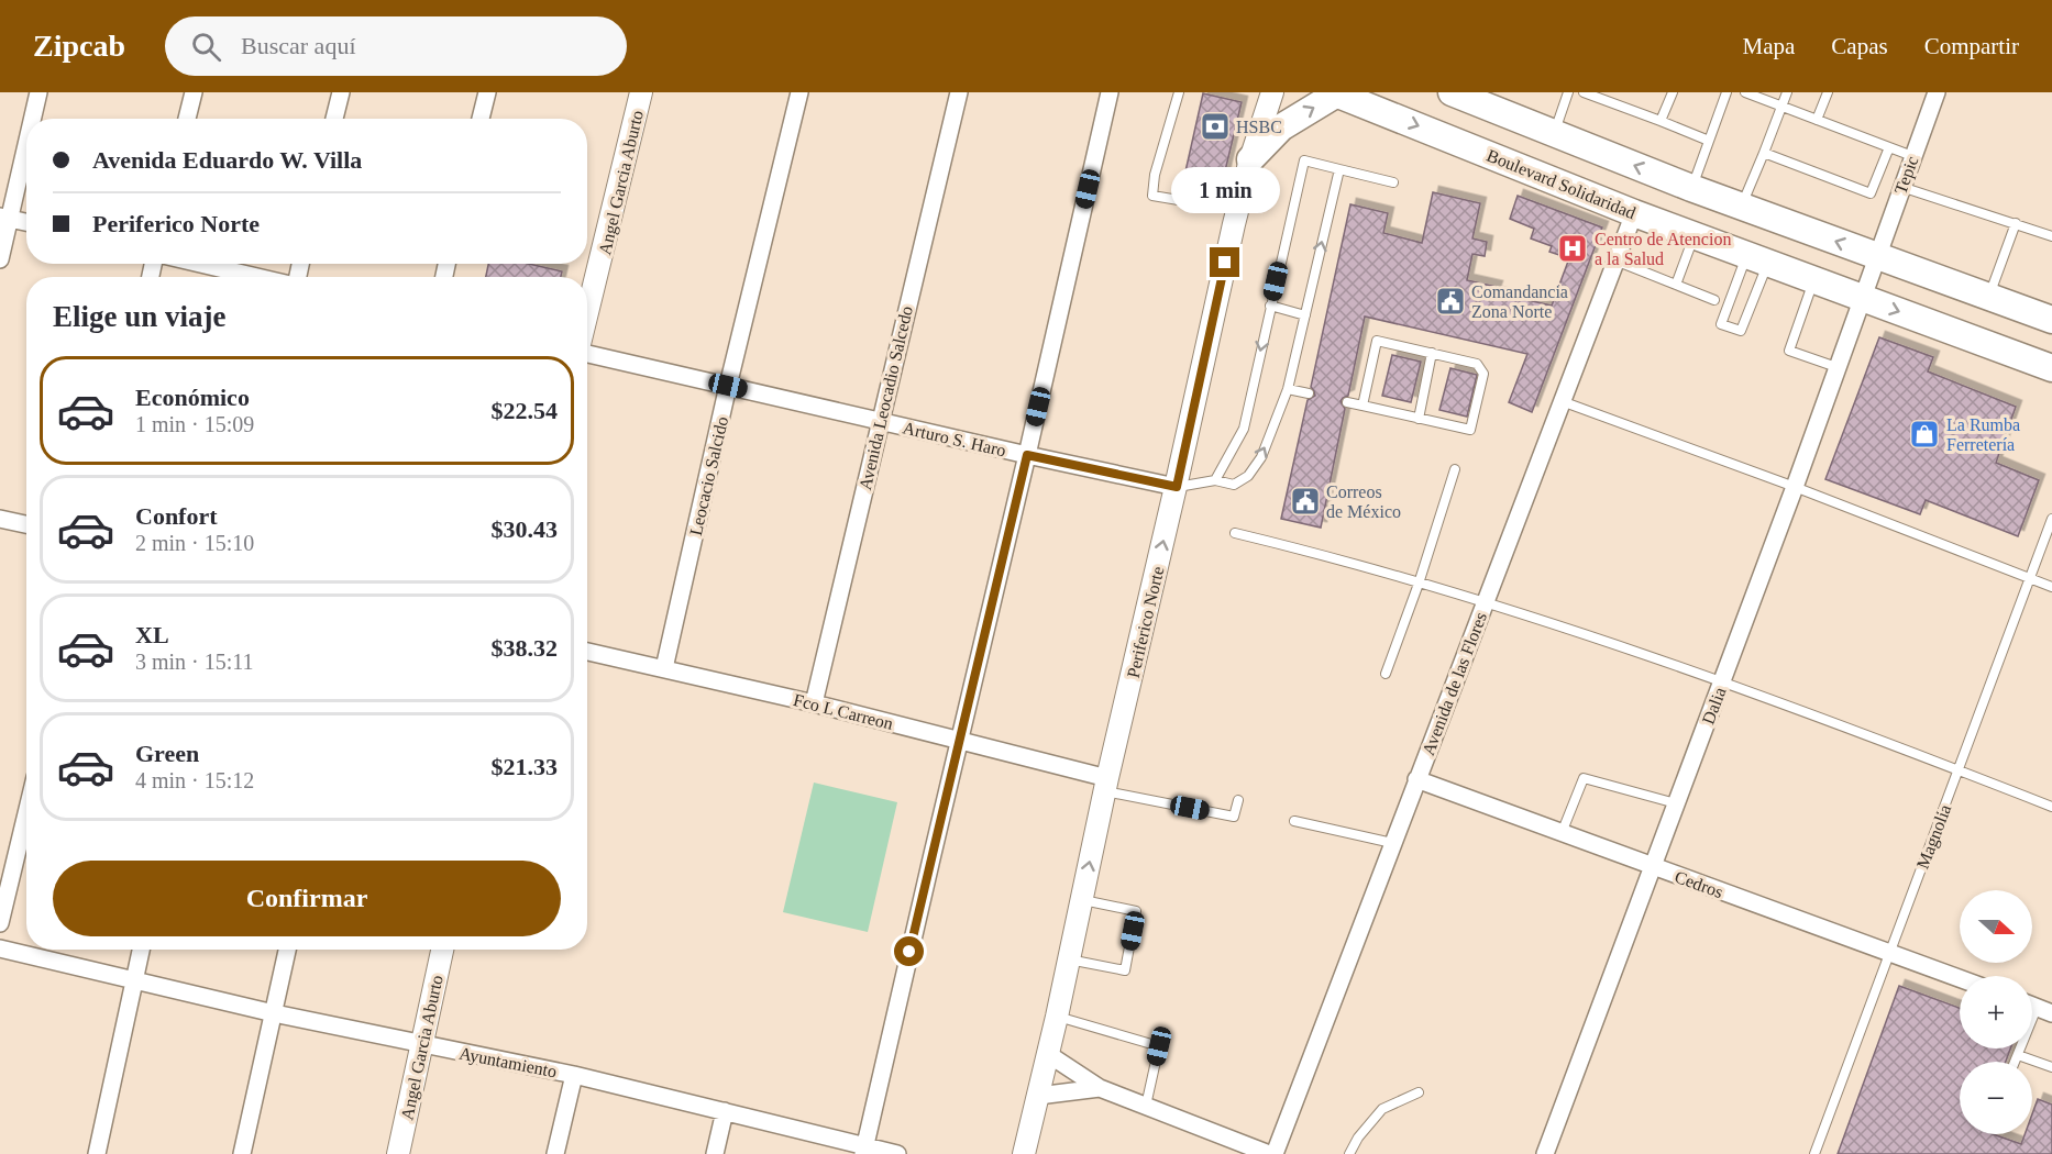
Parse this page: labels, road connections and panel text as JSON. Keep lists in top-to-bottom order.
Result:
{
  "streets": {
    "main road": ["Boulevard Solidaridad"],
    "street": [
      "Tepic",
      "Angel Garcia Aburto",
      "Avenida Leocadio Salcedo",
      "Arturo S. Haro",
      "Leocacio Salcido",
      "Periferico Norte",
      "Avenida de las Flores",
      "Dalia",
      "Fco L Carreon",
      "Cedros",
      "Ayuntamiento"
    ],
    "lane": ["Magnolia"]
  },
  "crossings": [
    ["Tepic", "Dalia"],
    ["Angel Garcia Aburto", "Ayuntamiento"],
    ["Boulevard Solidaridad", "Avenida de las Flores"],
    ["Boulevard Solidaridad", "Dalia"],
    ["Avenida Leocadio Salcedo", "Arturo S. Haro"],
    ["Avenida Leocadio Salcedo", "Fco L Carreon"],
    ["Arturo S. Haro", "Leocacio Salcido"],
    ["Arturo S. Haro", "Periferico Norte"],
    ["Leocacio Salcido", "Fco L Carreon"],
    ["Periferico Norte", "Fco L Carreon"],
    ["Avenida de las Flores", "Cedros"],
    ["Dalia", "Cedros"],
    ["Magnolia", "Cedros"]
  ],
  "places": {
    "bank": ["HSBC"],
    "hospital": ["Centro de Atencion a la Salud"],
    "public building": ["Comandancia Zona Norte", "Correos de México"],
    "shop": ["La Rumba Ferretería"]
  },
  "north": "right",
  "page": {
    "header": "Zipcab",
    "search": "Buscar aquí",
    "nav": ["Mapa", "Capas", "Compartir"],
    "banner": ["Avenida Eduardo W. Villa", "Periferico Norte"],
    "bubble": "1 min",
    "heading": "Elige un viaje",
    "list": [
      {
        "name": "Económico",
        "note": "1 min · 15:09",
        "value": "$22.54"
      },
      {
        "name": "Confort",
        "note": "2 min · 15:10",
        "value": "$30.43"
      },
      {
        "name": "XL",
        "note": "3 min · 15:11",
        "value": "$38.32"
      },
      {
        "name": "Green",
        "note": "4 min · 15:12",
        "value": "$21.33"
      }
    ],
    "buttons": "Confirmar",
    "map_buttons": ["+", "−"]
  }
}
